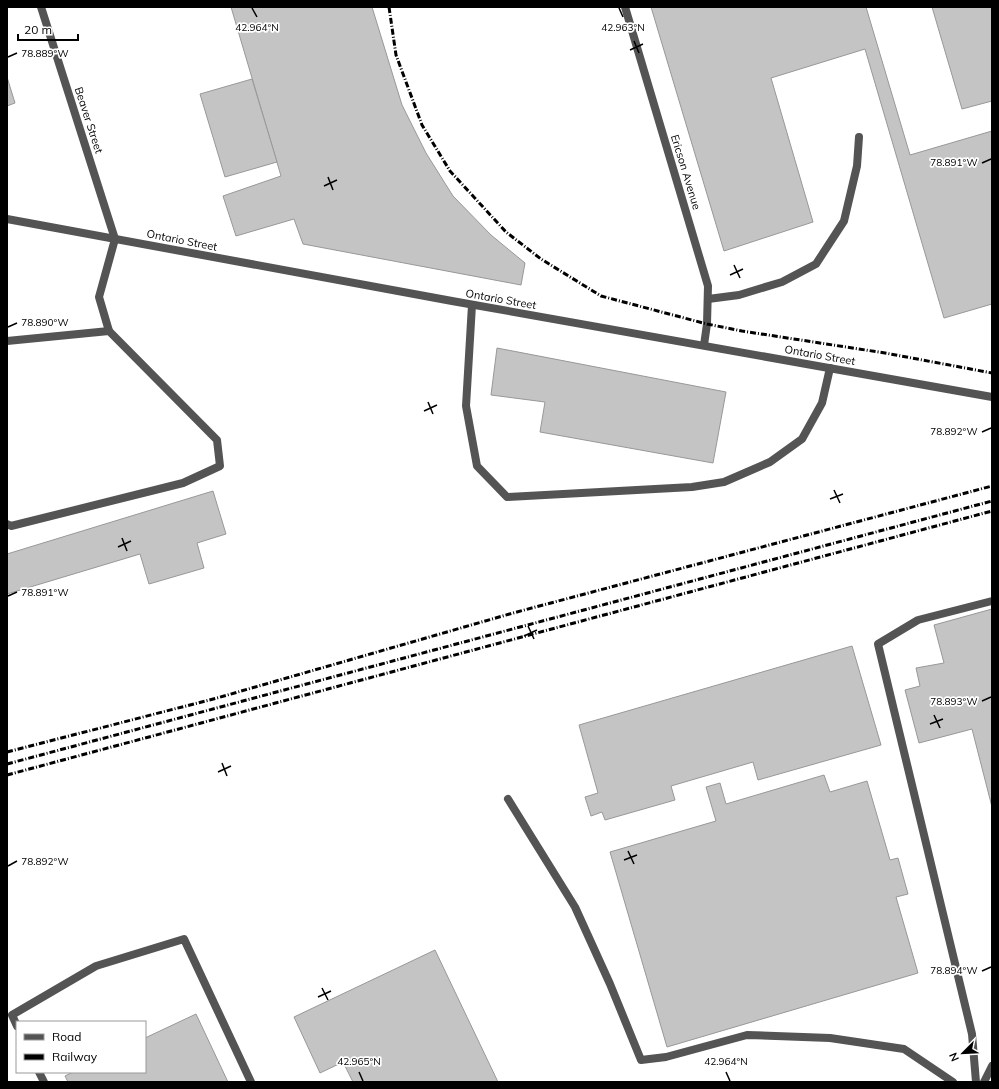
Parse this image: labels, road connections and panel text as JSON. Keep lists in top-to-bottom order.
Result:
{
  "streets": {
    "street": ["Beaver Street", "Ericson Avenue", "Ontario Street"]
  },
  "crossings": [
    ["Beaver Street", "Ontario Street"],
    ["Ericson Avenue", "Ontario Street"]
  ],
  "legend": ["Road", "Railway"],
  "scale_bar": "20 m",
  "north": "bottom left",
  "coordinates": [
    "42.964°N",
    "42.963°N",
    "78.889°W",
    "78.891°W",
    "78.890°W",
    "78.892°W",
    "78.893°W",
    "78.894°W",
    "42.965°N"
  ]
}
